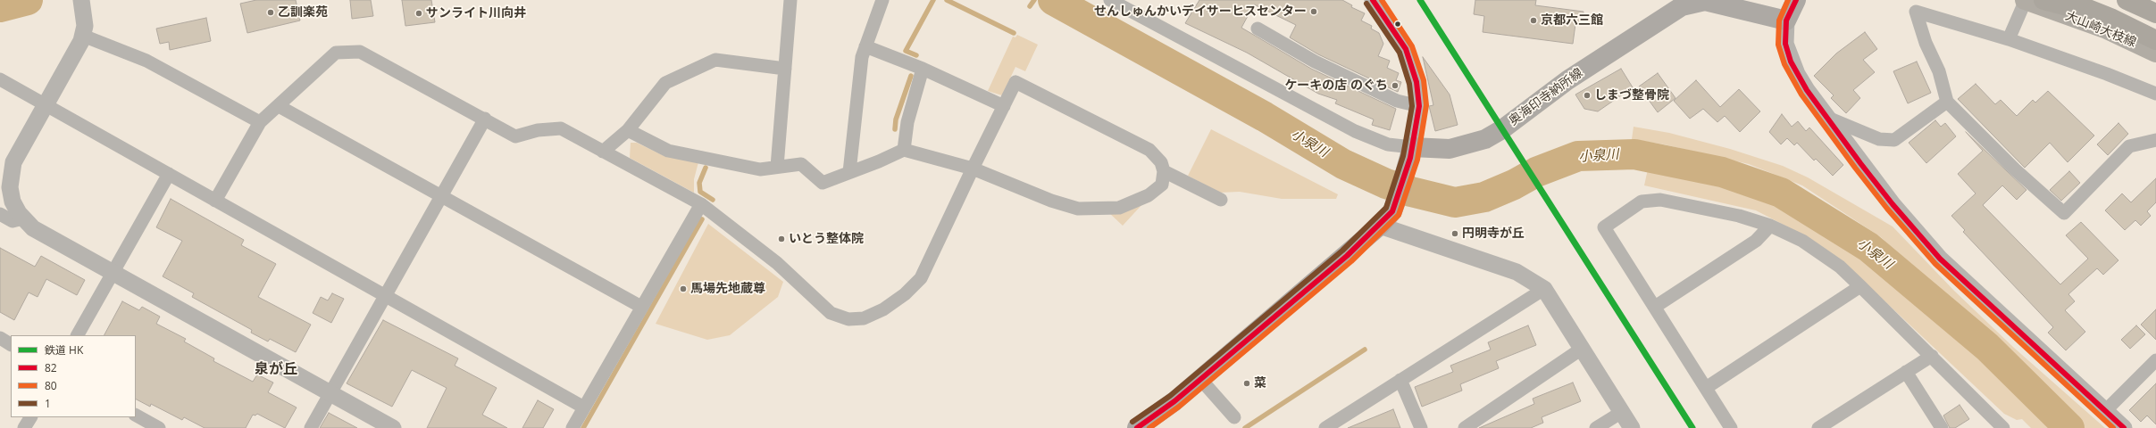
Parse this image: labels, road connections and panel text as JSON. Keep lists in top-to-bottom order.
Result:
{
  "streets": {
    "main road": ["大山崎大枝線", "奥海印寺納所線"]
  },
  "districts": ["泉が丘"],
  "water": ["小泉川"],
  "places": [
    "せんしゅんかいデイサーヒスセンター",
    "乙訓楽苑",
    "サンライト川向井",
    "京都六三館",
    "ケーキの店 のぐち",
    "しまづ整骨院",
    "円明寺が丘",
    "いとう整体院",
    "馬場先地蔵尊",
    "菜"
  ],
  "lines": [
    "rail line HK",
    "transit line 82",
    "transit line 80",
    "transit line 1"
  ],
  "legend": [
    "鉄道 HK",
    "82",
    "80",
    "1"
  ]
}
